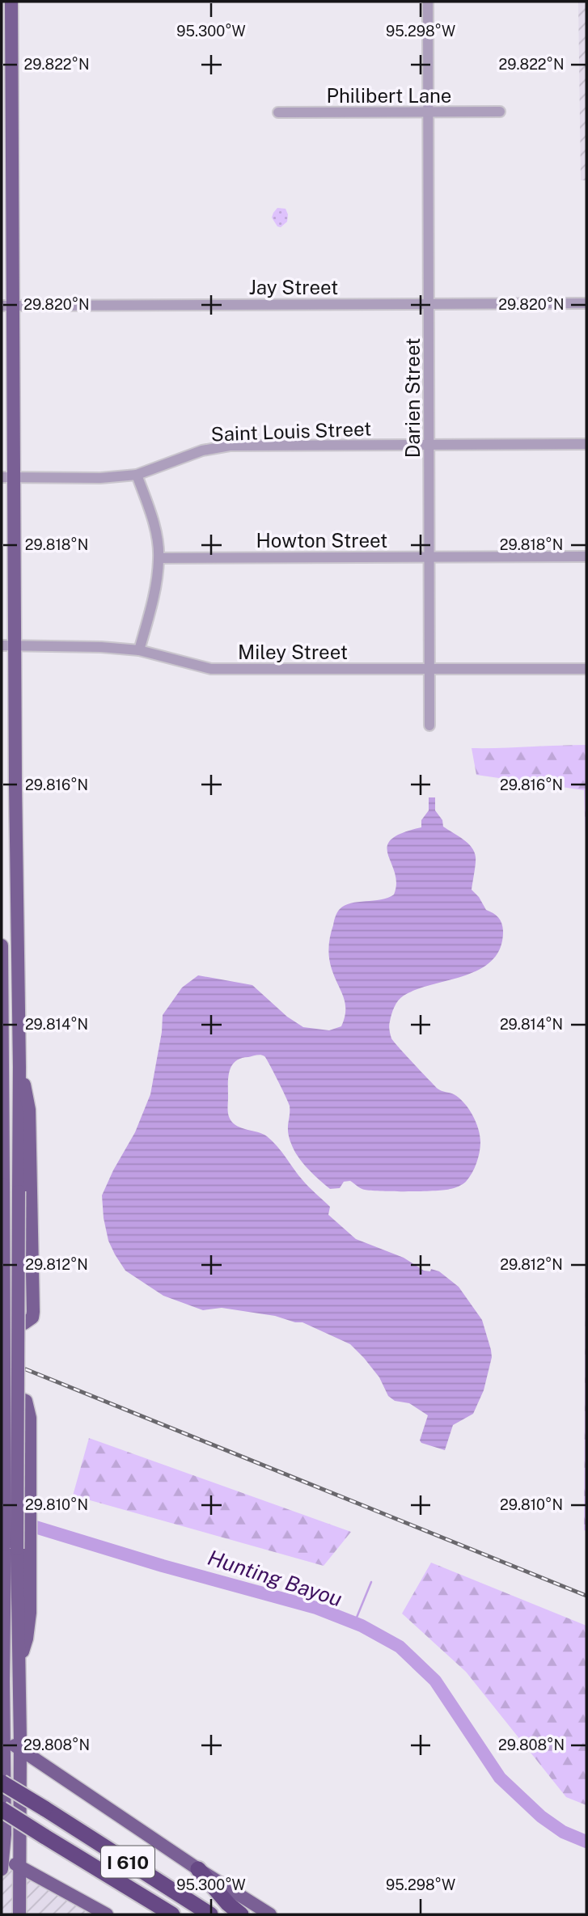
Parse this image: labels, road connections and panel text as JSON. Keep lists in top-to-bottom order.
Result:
{
  "streets": {
    "highway": ["I 610"],
    "street": [
      "Philibert Lane",
      "Jay Street",
      "Darien Street",
      "Saint Louis Street",
      "Howton Street",
      "Miley Street"
    ]
  },
  "crossings": [
    ["Philibert Lane", "Darien Street"],
    ["Jay Street", "Darien Street"],
    ["Darien Street", "Saint Louis Street"],
    ["Darien Street", "Howton Street"],
    ["Darien Street", "Miley Street"]
  ],
  "water": ["Hunting Bayou"],
  "coordinates": [
    "95.300°W",
    "95.298°W",
    "29.822°N",
    "29.820°N",
    "29.818°N",
    "29.816°N",
    "29.814°N",
    "29.812°N",
    "29.810°N",
    "29.808°N"
  ]
}
